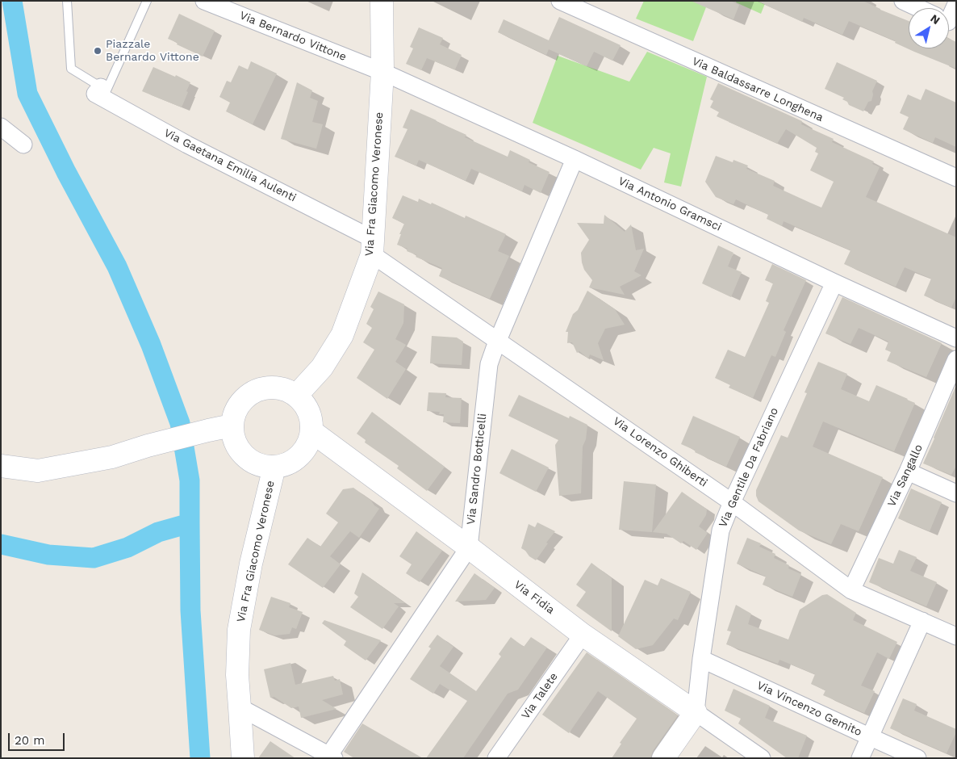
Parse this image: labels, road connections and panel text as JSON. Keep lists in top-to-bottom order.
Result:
{
  "streets": {
    "street": [
      "Via Bernardo Vittone",
      "Via Baldassarre Longhena",
      "Via Gaetana Emilia Aulenti",
      "Via Fra Giacomo Veronese",
      "Via Antonio Gramsci",
      "Via Lorenzo Ghiberti",
      "Via Gentile Da Fabriano",
      "Via Sandro Botticelli",
      "Via Sangallo",
      "Via Fidia",
      "Via Talete",
      "Via Vincenzo Gemito"
    ]
  },
  "crossings": [
    ["Via Bernardo Vittone", "Via Fra Giacomo Veronese"],
    ["Via Bernardo Vittone", "Via Antonio Gramsci"],
    ["Via Gaetana Emilia Aulenti", "Via Fra Giacomo Veronese"],
    ["Via Gaetana Emilia Aulenti", "Via Lorenzo Ghiberti"],
    ["Via Fra Giacomo Veronese", "Via Antonio Gramsci"],
    ["Via Fra Giacomo Veronese", "Via Lorenzo Ghiberti"],
    ["Via Fra Giacomo Veronese", "Via Fidia"],
    ["Via Antonio Gramsci", "Via Gentile Da Fabriano"],
    ["Via Antonio Gramsci", "Via Sandro Botticelli"],
    ["Via Lorenzo Ghiberti", "Via Gentile Da Fabriano"],
    ["Via Lorenzo Ghiberti", "Via Sandro Botticelli"],
    ["Via Lorenzo Ghiberti", "Via Sangallo"],
    ["Via Gentile Da Fabriano", "Via Fidia"],
    ["Via Gentile Da Fabriano", "Via Vincenzo Gemito"],
    ["Via Sandro Botticelli", "Via Fidia"],
    ["Via Fidia", "Via Talete"]
  ],
  "places": ["Piazzale Bernardo Vittone"],
  "scale_bar": "20 m",
  "north": "top right"
}
